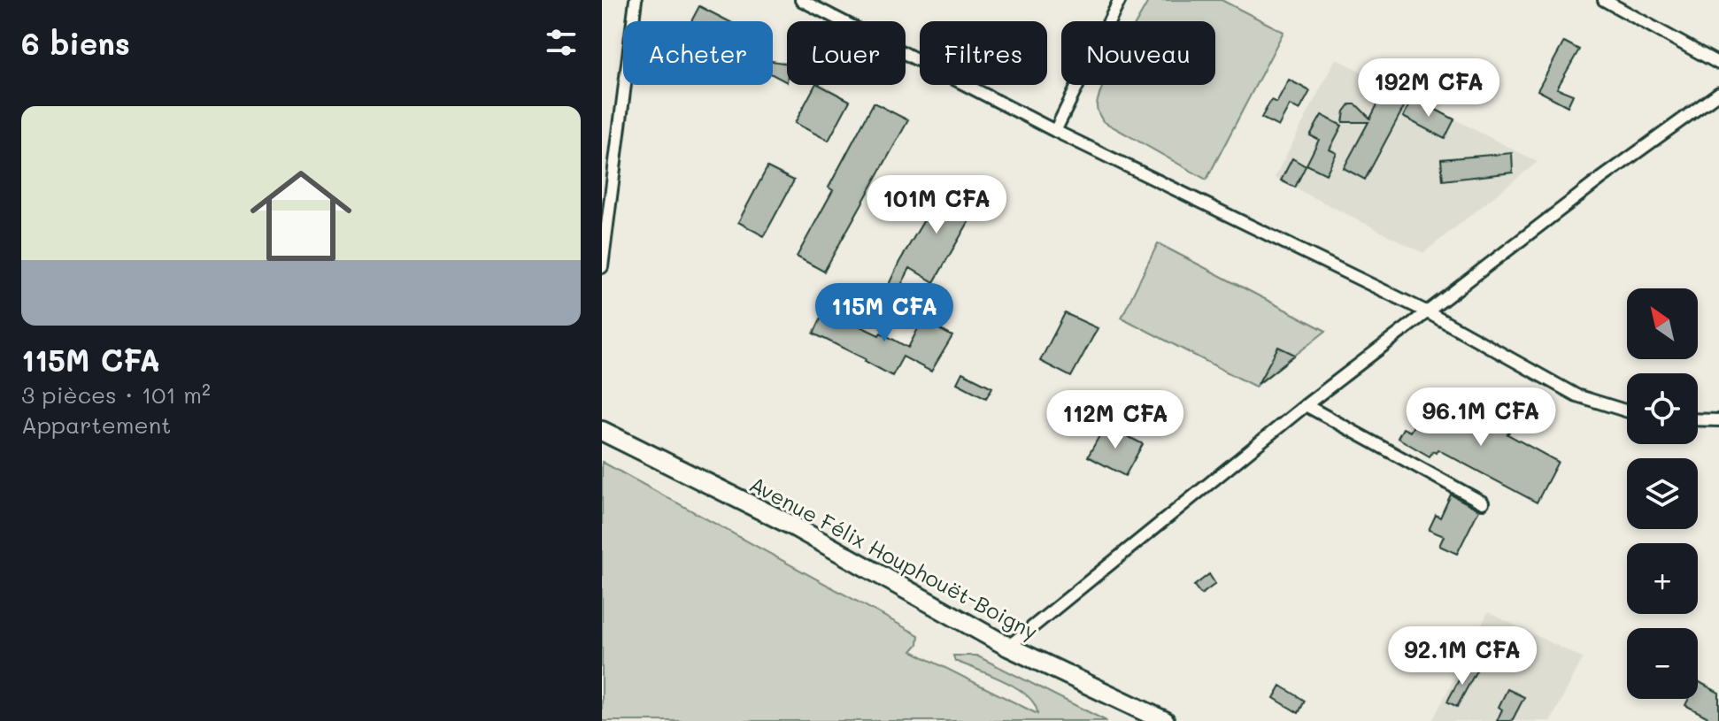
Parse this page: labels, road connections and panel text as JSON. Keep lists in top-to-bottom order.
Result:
{
  "streets": {
    "highway": ["Avenue Félix Houphouët-Boigny"]
  },
  "north": "top left",
  "page": {
    "heading": "6 biens",
    "chip": [
      "Acheter",
      "Louer",
      "Filtres",
      "Nouveau"
    ],
    "price": [
      "192M CFA",
      "101M CFA",
      "115M CFA",
      "96.1M CFA",
      "112M CFA",
      "92.1M CFA"
    ],
    "list": [
      {
        "name": "115M CFA",
        "note": "3 pièces · 101 m² · Appartement"
      }
    ],
    "map_buttons": ["+", "−"]
  }
}
